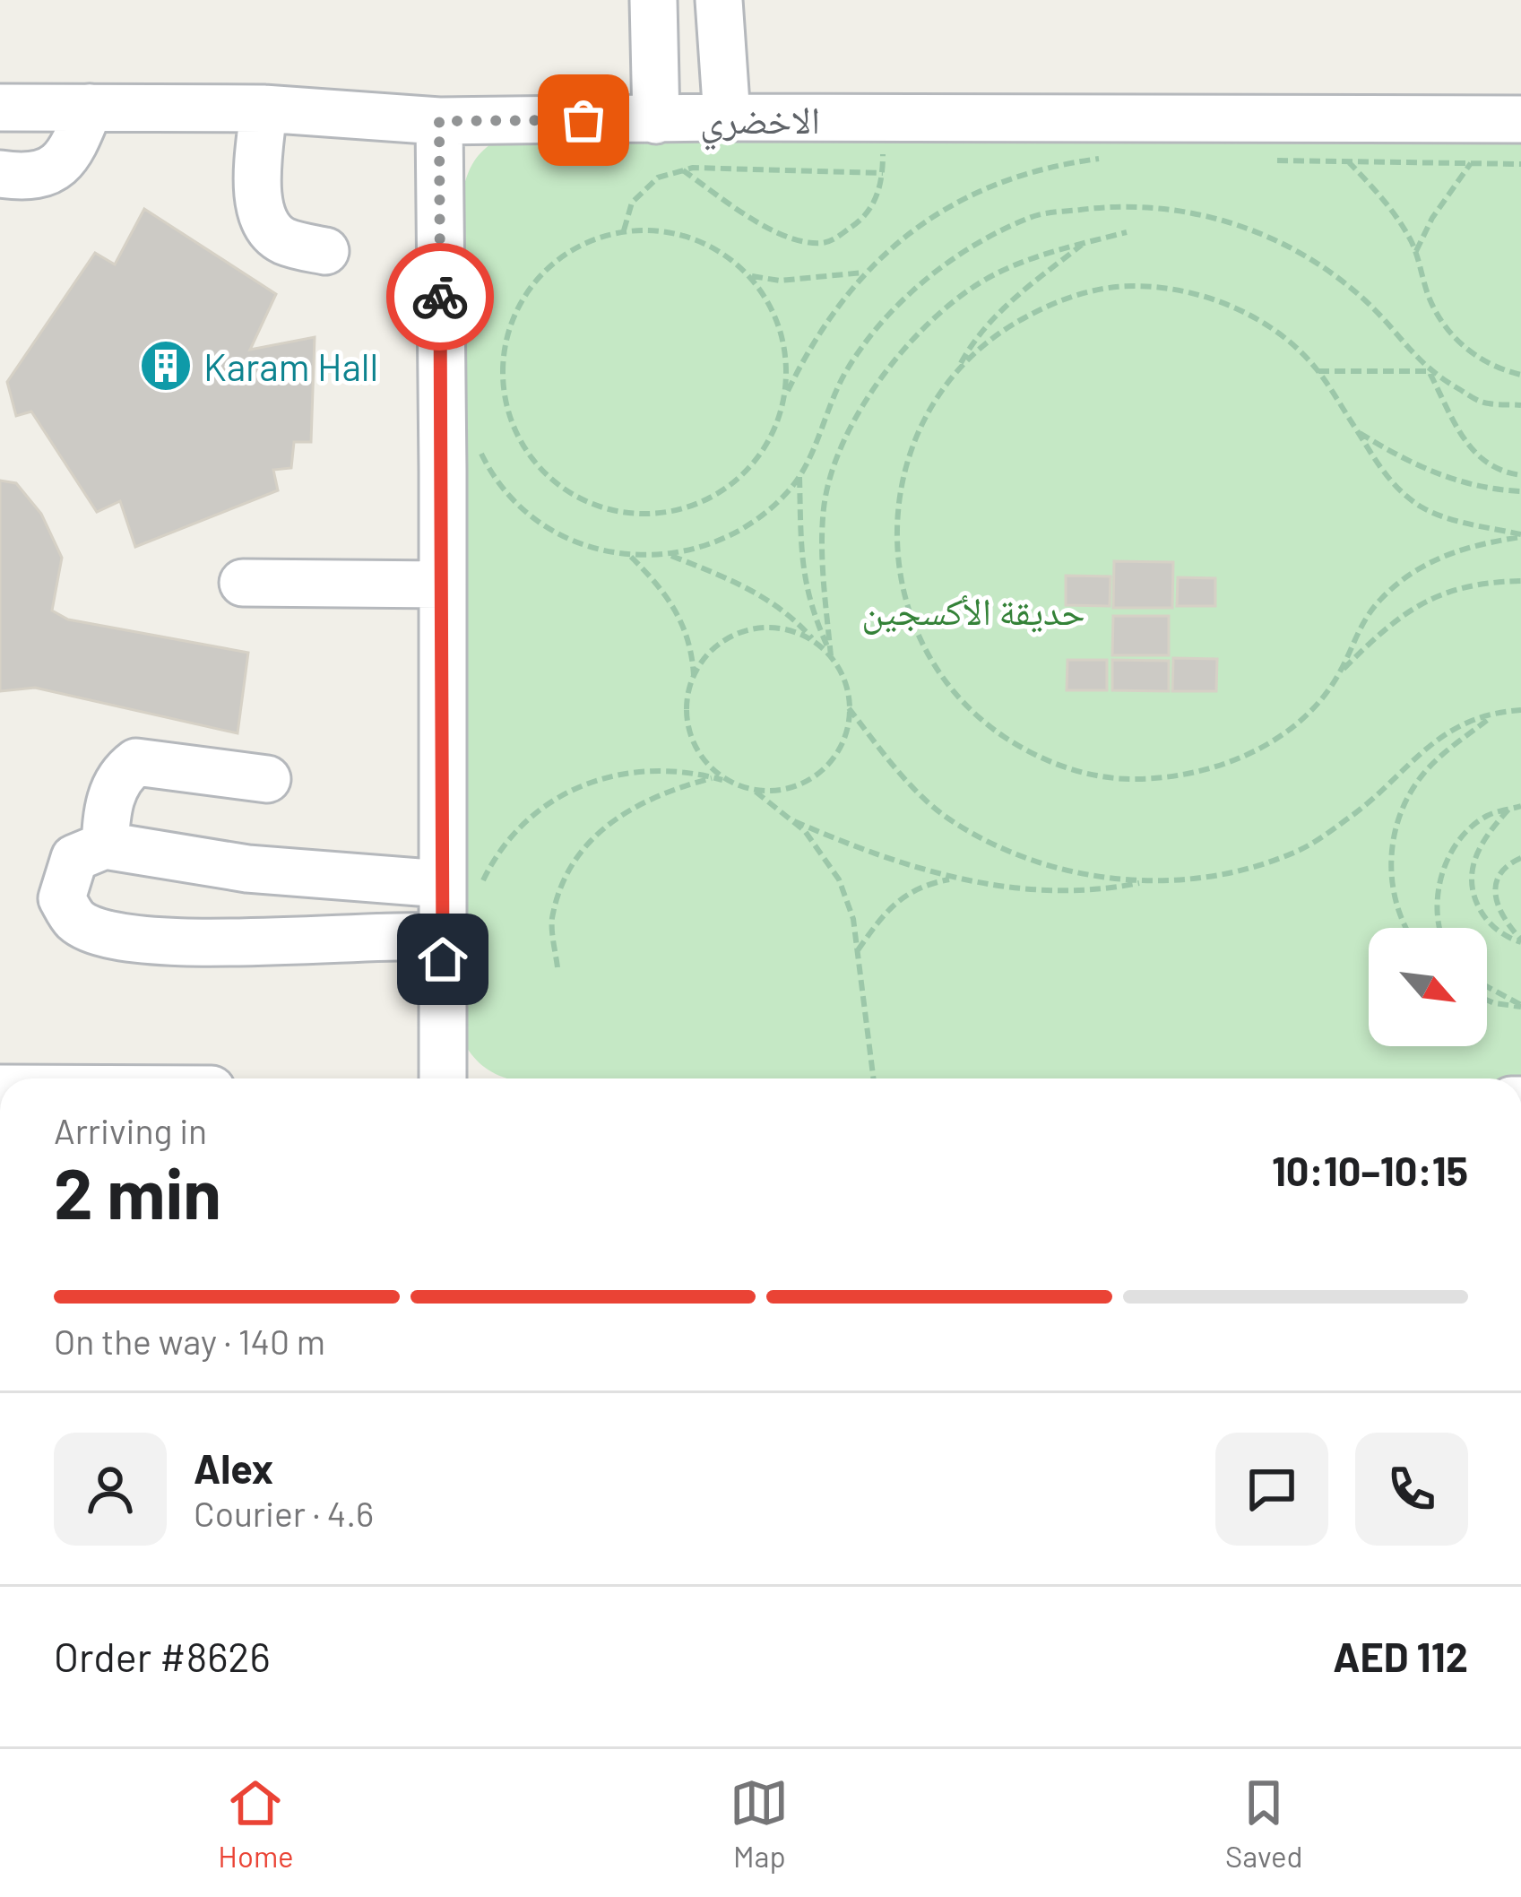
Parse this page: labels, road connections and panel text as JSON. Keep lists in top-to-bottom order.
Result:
{
  "streets": {
    "street": ["الاخضري"]
  },
  "parks": ["حديقة الأكسجين"],
  "places": {
    "building": ["Karam Hall"]
  },
  "north": "bottom right",
  "page": {
    "heading": ["2 min", "Arriving in", "10:10–10:15"],
    "panel": [
      "Alex",
      "Courier · 4.6",
      "Order #8626",
      "AED 112"
    ],
    "bar": "On the way · 140 m",
    "tabs": ["Home", "Map", "Saved"]
  }
}
